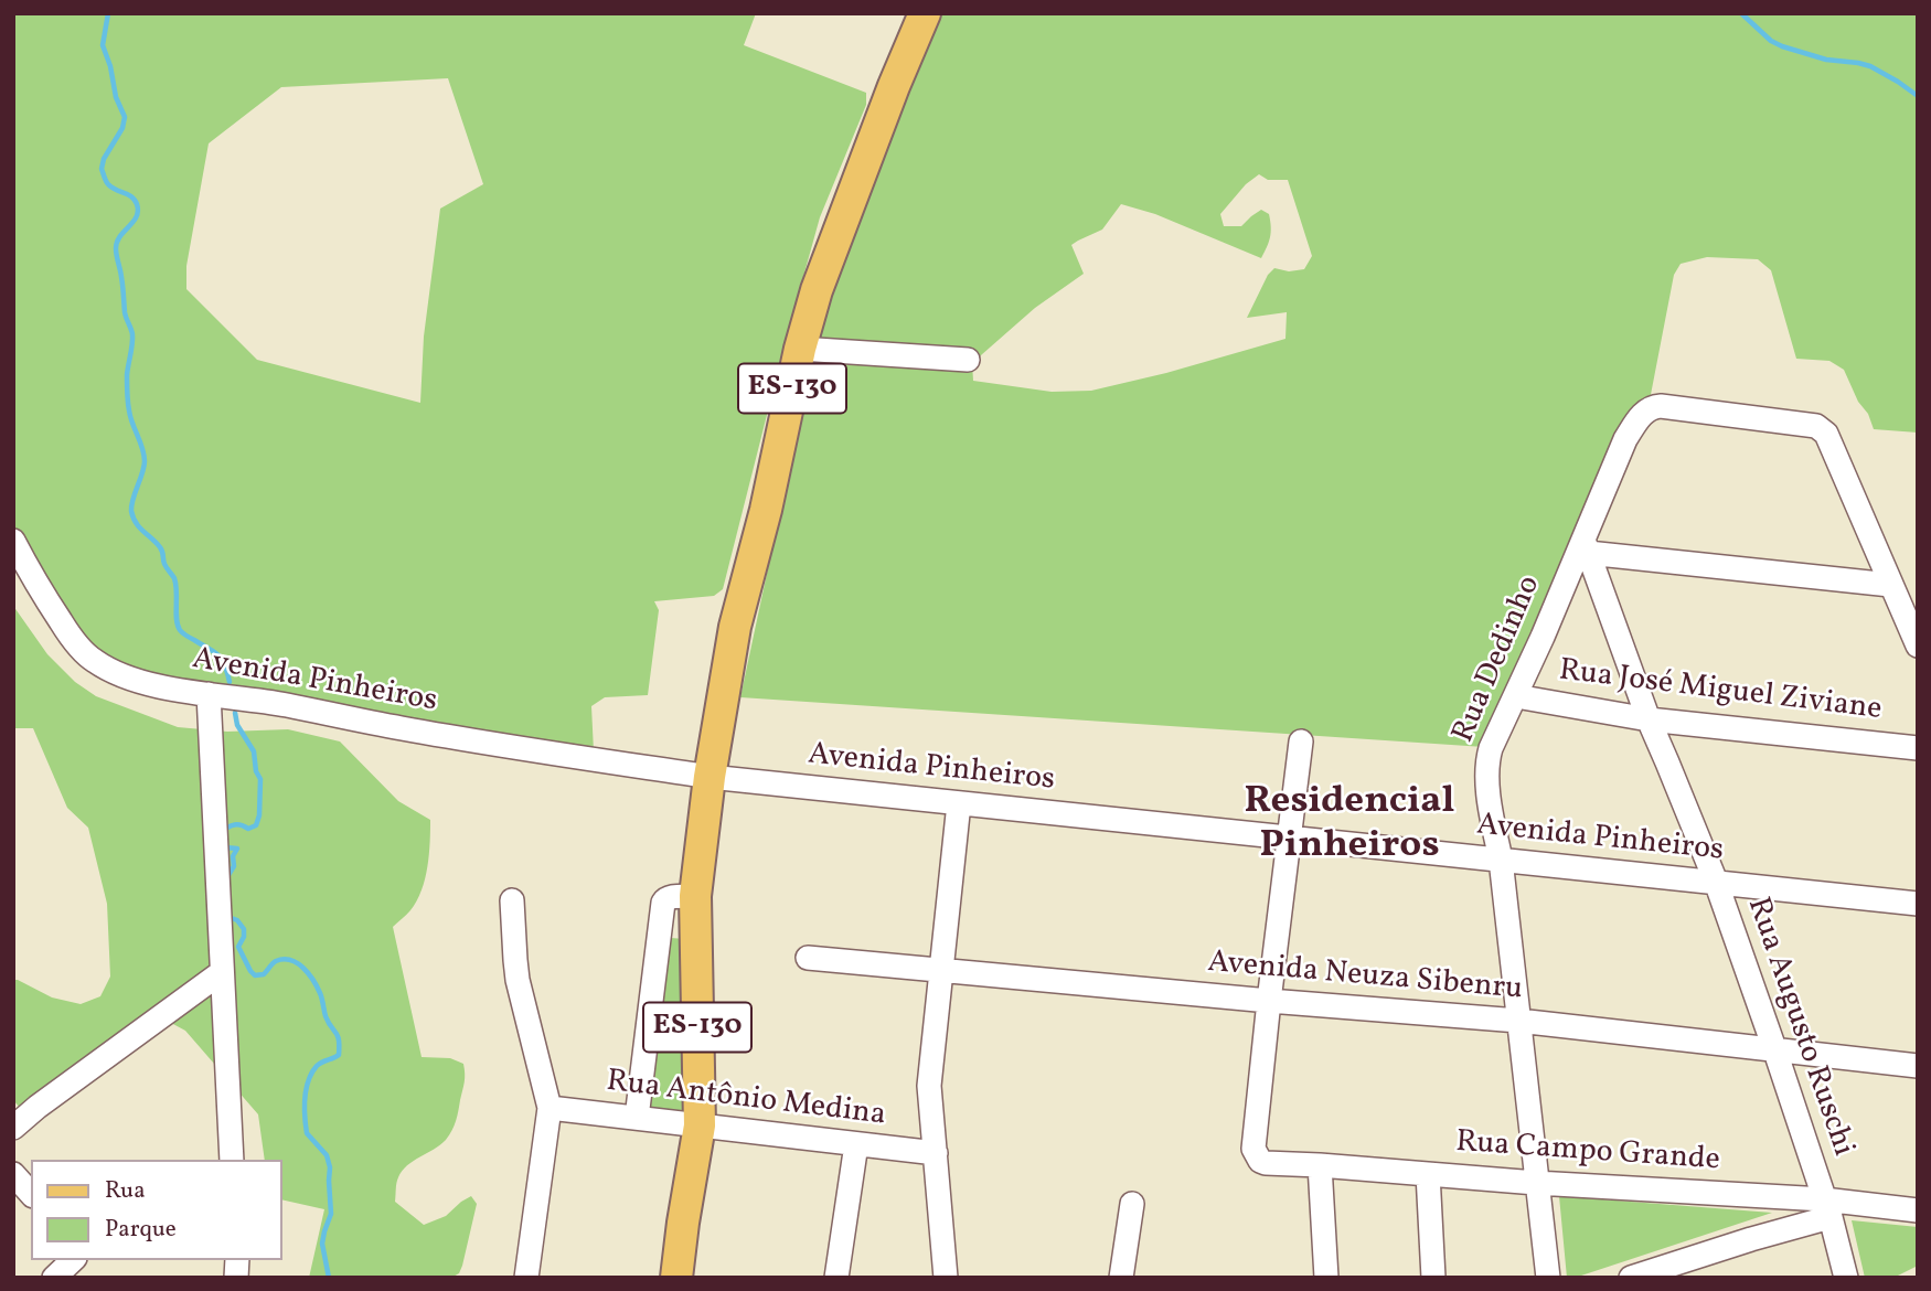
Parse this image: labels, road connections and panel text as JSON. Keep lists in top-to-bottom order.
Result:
{
  "streets": {
    "main road": ["ES-130"],
    "street": [
      "Rua Dedinho",
      "Avenida Pinheiros",
      "Rua José Miguel Ziviane",
      "Avenida Neuza Sibenru",
      "Rua Augusto Ruschi",
      "Rua Antônio Medina",
      "Rua Campo Grande"
    ]
  },
  "crossings": [
    ["ES-130", "Avenida Pinheiros"],
    ["ES-130", "Rua Antônio Medina"],
    ["Rua Dedinho", "Avenida Pinheiros"],
    ["Rua Dedinho", "Rua José Miguel Ziviane"],
    ["Rua Dedinho", "Avenida Neuza Sibenru"],
    ["Rua Dedinho", "Rua Augusto Ruschi"],
    ["Rua Dedinho", "Rua Campo Grande"],
    ["Avenida Pinheiros", "Rua Augusto Ruschi"],
    ["Rua José Miguel Ziviane", "Rua Augusto Ruschi"],
    ["Avenida Neuza Sibenru", "Rua Augusto Ruschi"],
    ["Avenida Neuza Sibenru", "Rua Campo Grande"],
    ["Rua Augusto Ruschi", "Rua Campo Grande"]
  ],
  "districts": ["Residencial Pinheiros"],
  "legend": ["Rua", "Parque"]
}
